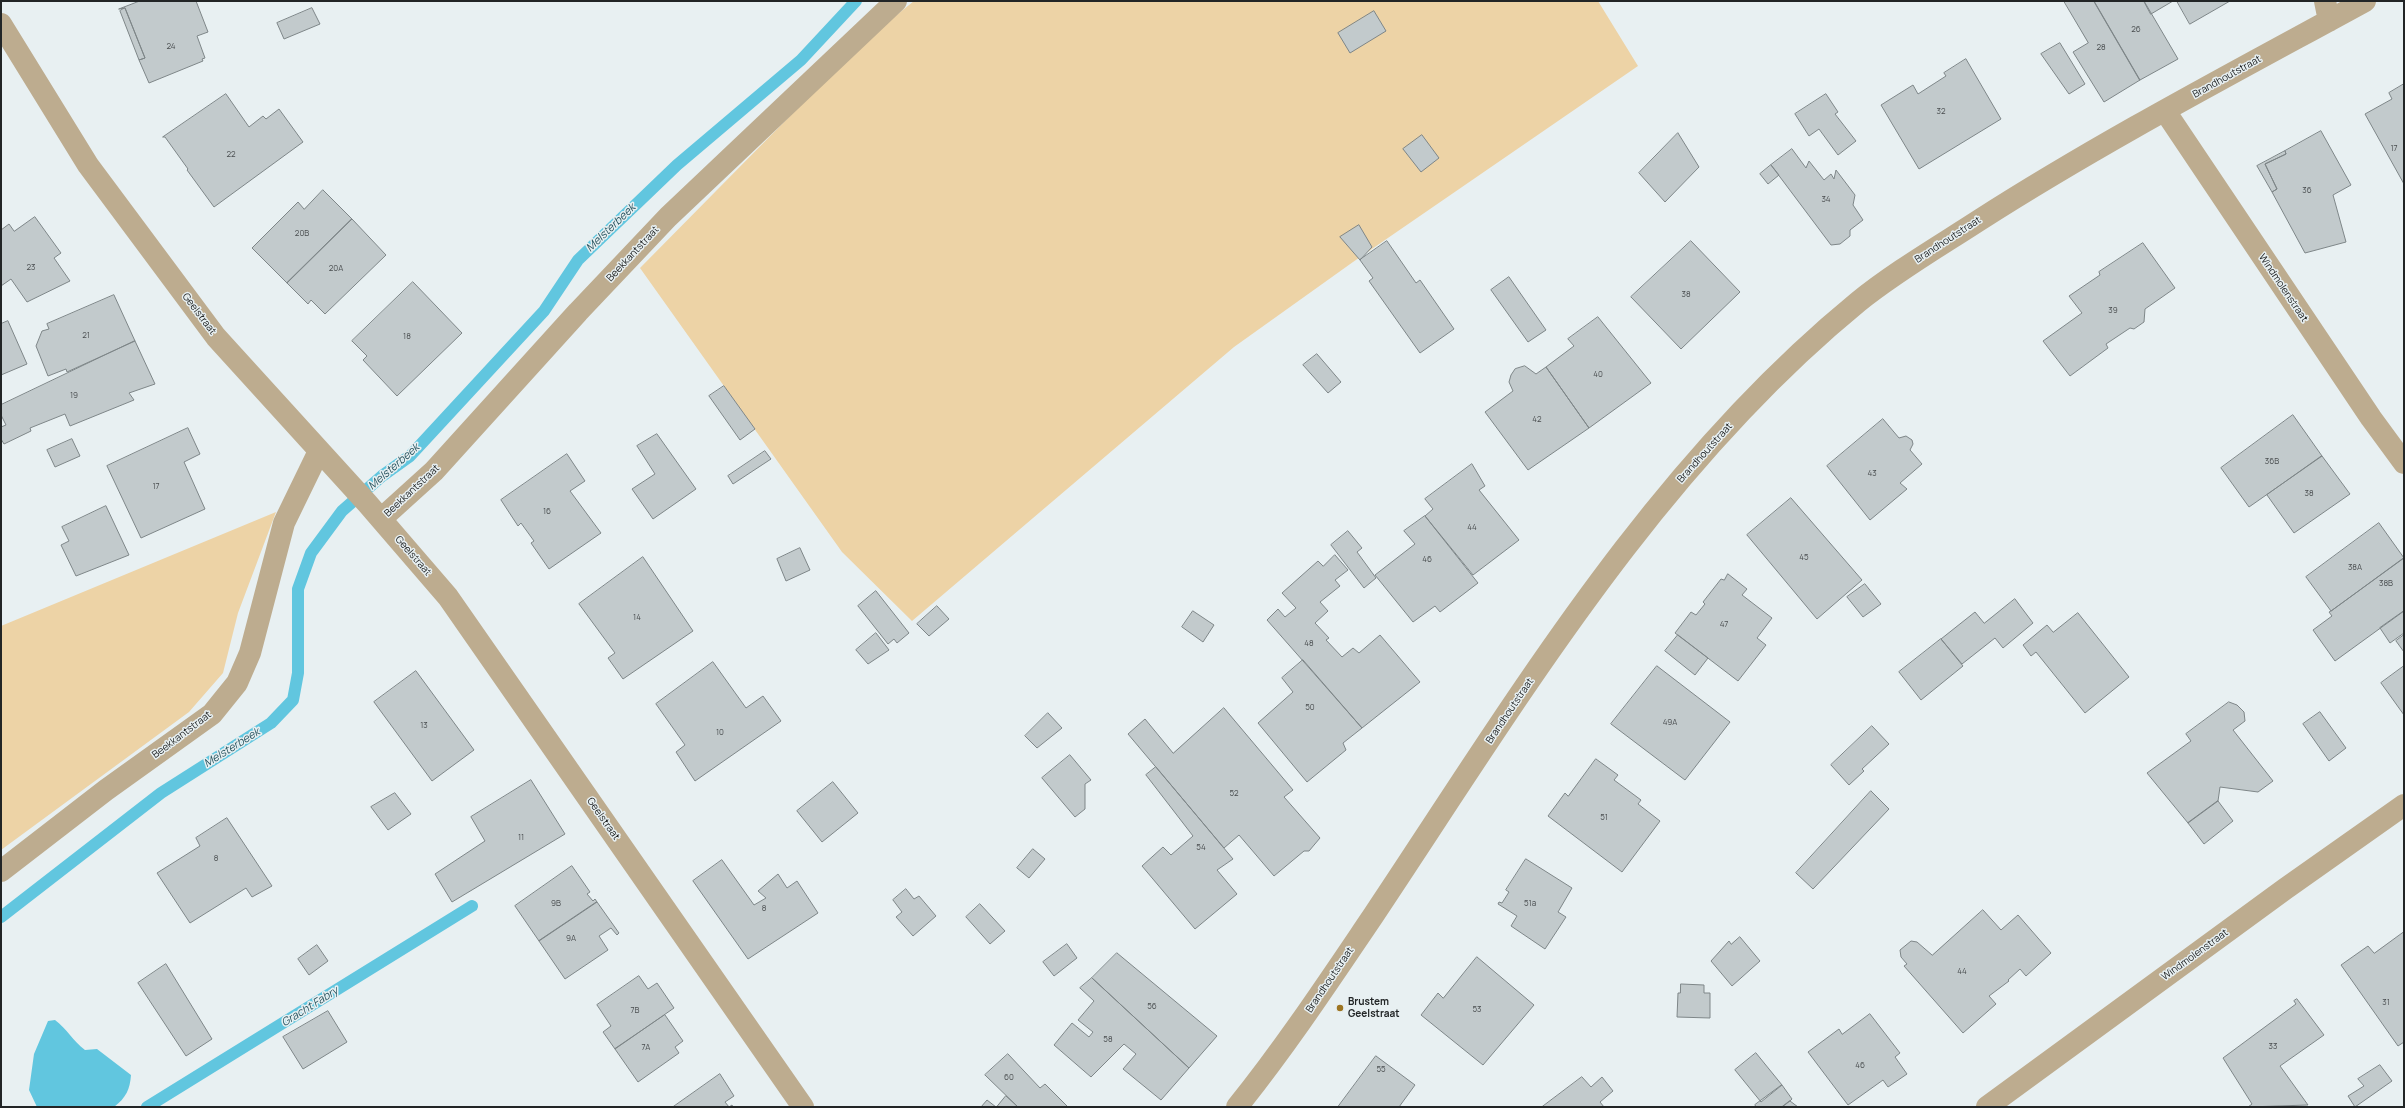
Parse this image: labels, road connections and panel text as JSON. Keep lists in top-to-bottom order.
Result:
{
  "streets": {
    "street": [
      "Brandhoutstraat",
      "Beekkantstraat",
      "Windmolenstraat",
      "Geelstraat"
    ]
  },
  "crossings": [
    ["Brandhoutstraat", "Windmolenstraat"],
    ["Beekkantstraat", "Geelstraat"]
  ],
  "water": ["Melsterbeek", "Gracht Fabry"],
  "places": ["Brustem Geelstraat"],
  "house_numbers": [
    "26",
    "24",
    "28",
    "32",
    "17",
    "22",
    "36",
    "34",
    "20B",
    "23",
    "20A",
    "38",
    "39",
    "21",
    "18",
    "40",
    "19",
    "42",
    "36B",
    "43",
    "17",
    "38",
    "16",
    "44",
    "45",
    "46",
    "38A",
    "38B",
    "14",
    "47",
    "48",
    "50",
    "49A",
    "13",
    "10",
    "52",
    "51",
    "11",
    "54",
    "8",
    "9B",
    "51a",
    "8",
    "9A",
    "44",
    "31",
    "56",
    "53",
    "7B",
    "58",
    "33",
    "7A",
    "46",
    "55",
    "60"
  ]
}
